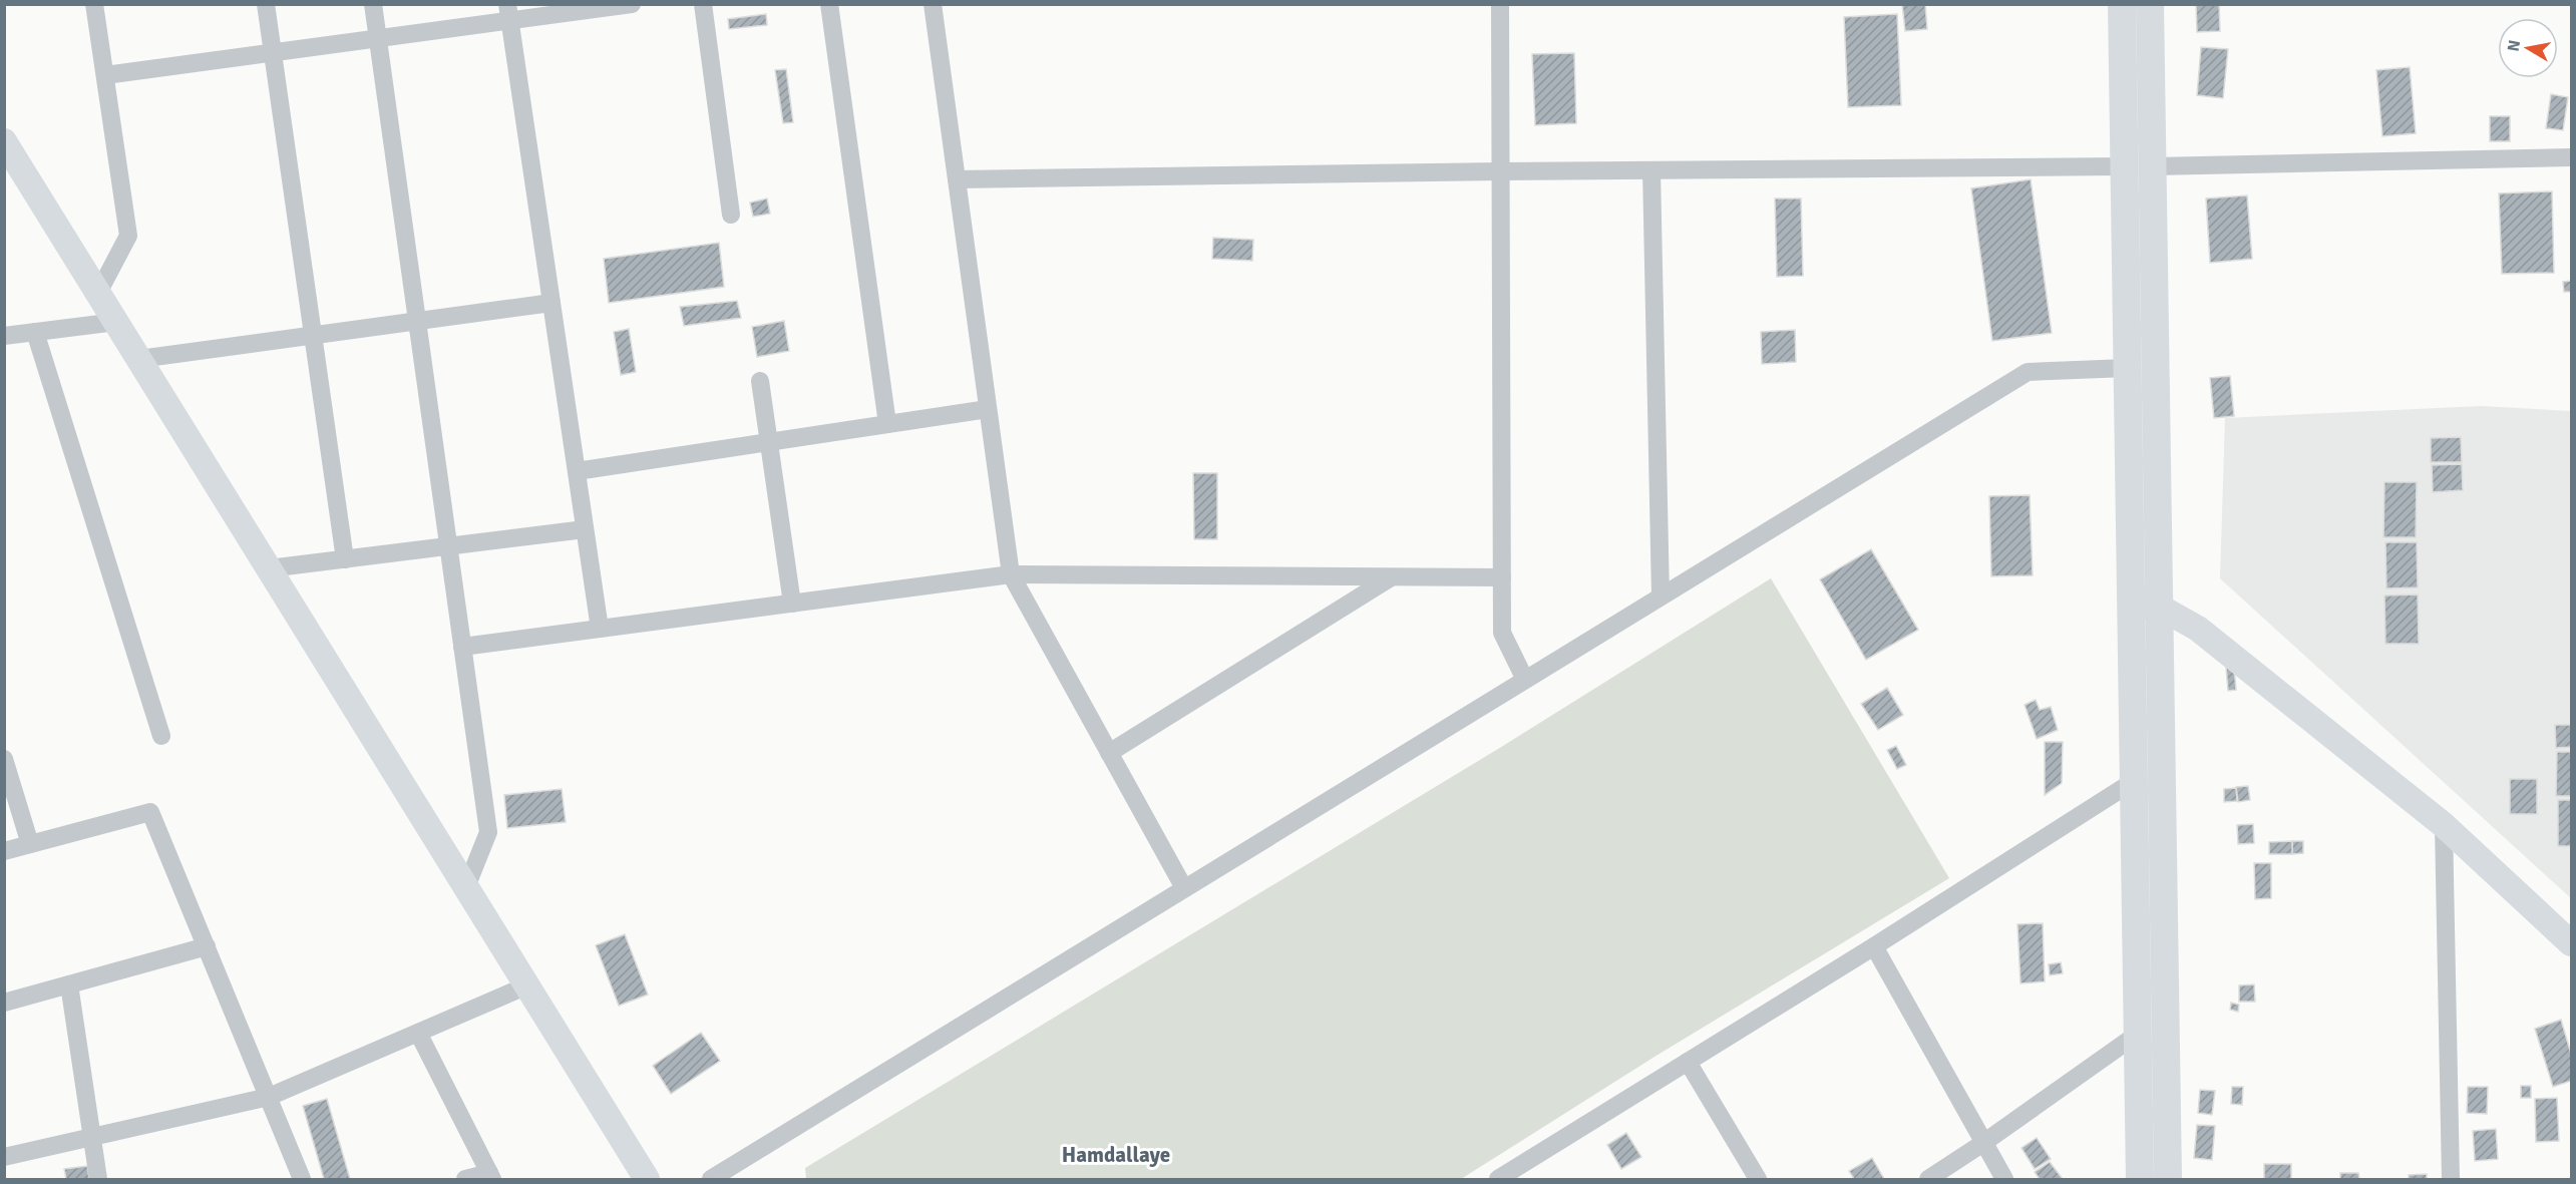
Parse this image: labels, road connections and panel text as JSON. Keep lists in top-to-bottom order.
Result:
{
  "districts": ["Hamdallaye"],
  "north": "left"
}
